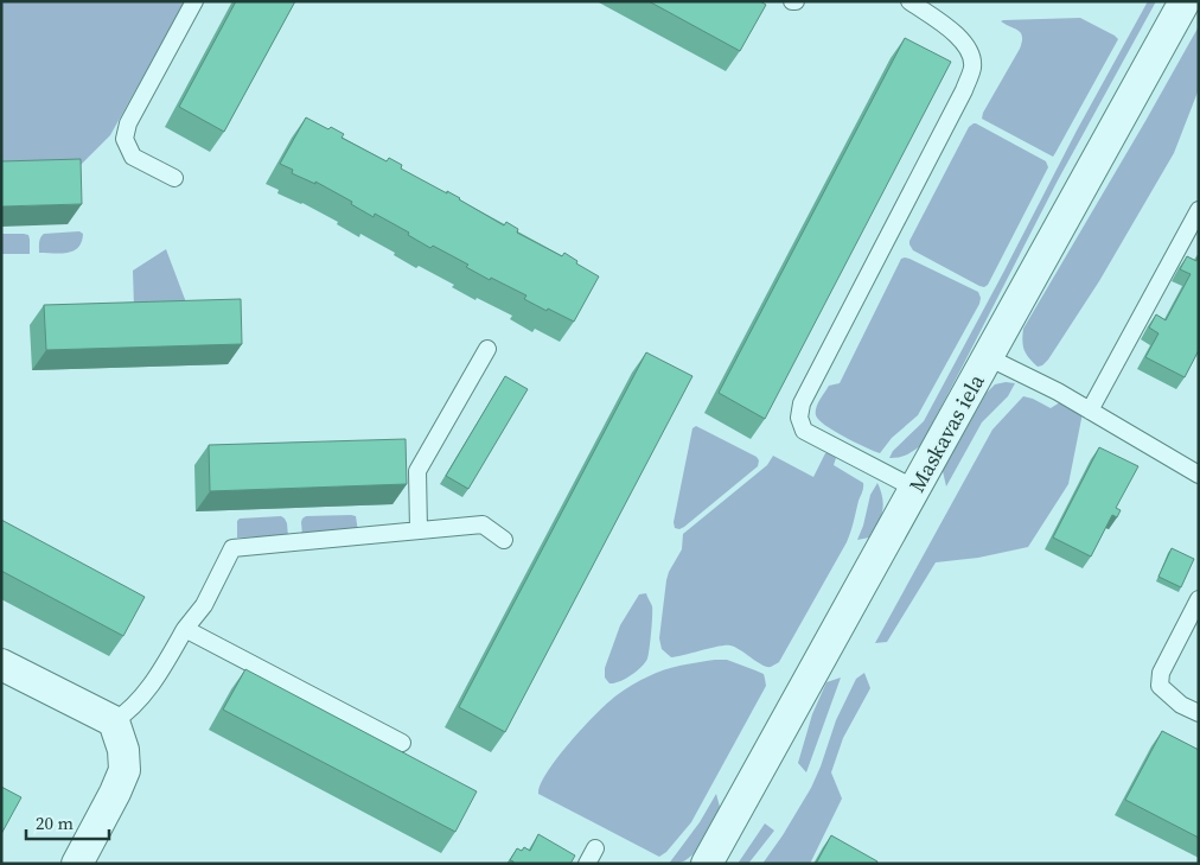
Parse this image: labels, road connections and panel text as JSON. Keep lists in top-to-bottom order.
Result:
{
  "streets": {
    "street": ["Maskavas iela"]
  },
  "scale_bar": "20 m"
}
